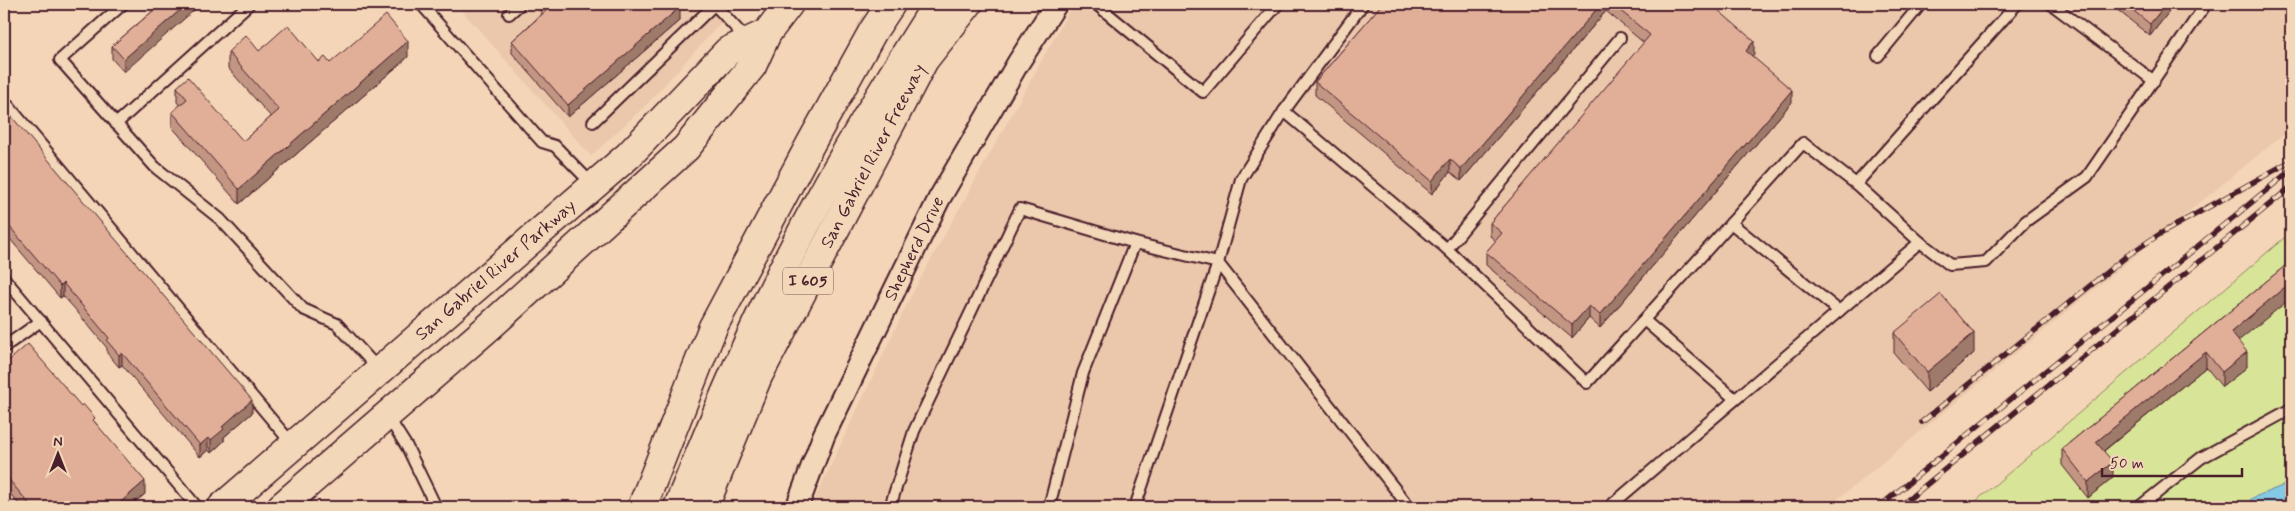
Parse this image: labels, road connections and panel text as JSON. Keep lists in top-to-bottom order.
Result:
{
  "streets": {
    "main road": ["San Gabriel River Freeway", "San Gabriel River Parkway", "I 605"],
    "street": ["Shepherd Drive"]
  },
  "scale_bar": "50 m",
  "north": "top"
}
